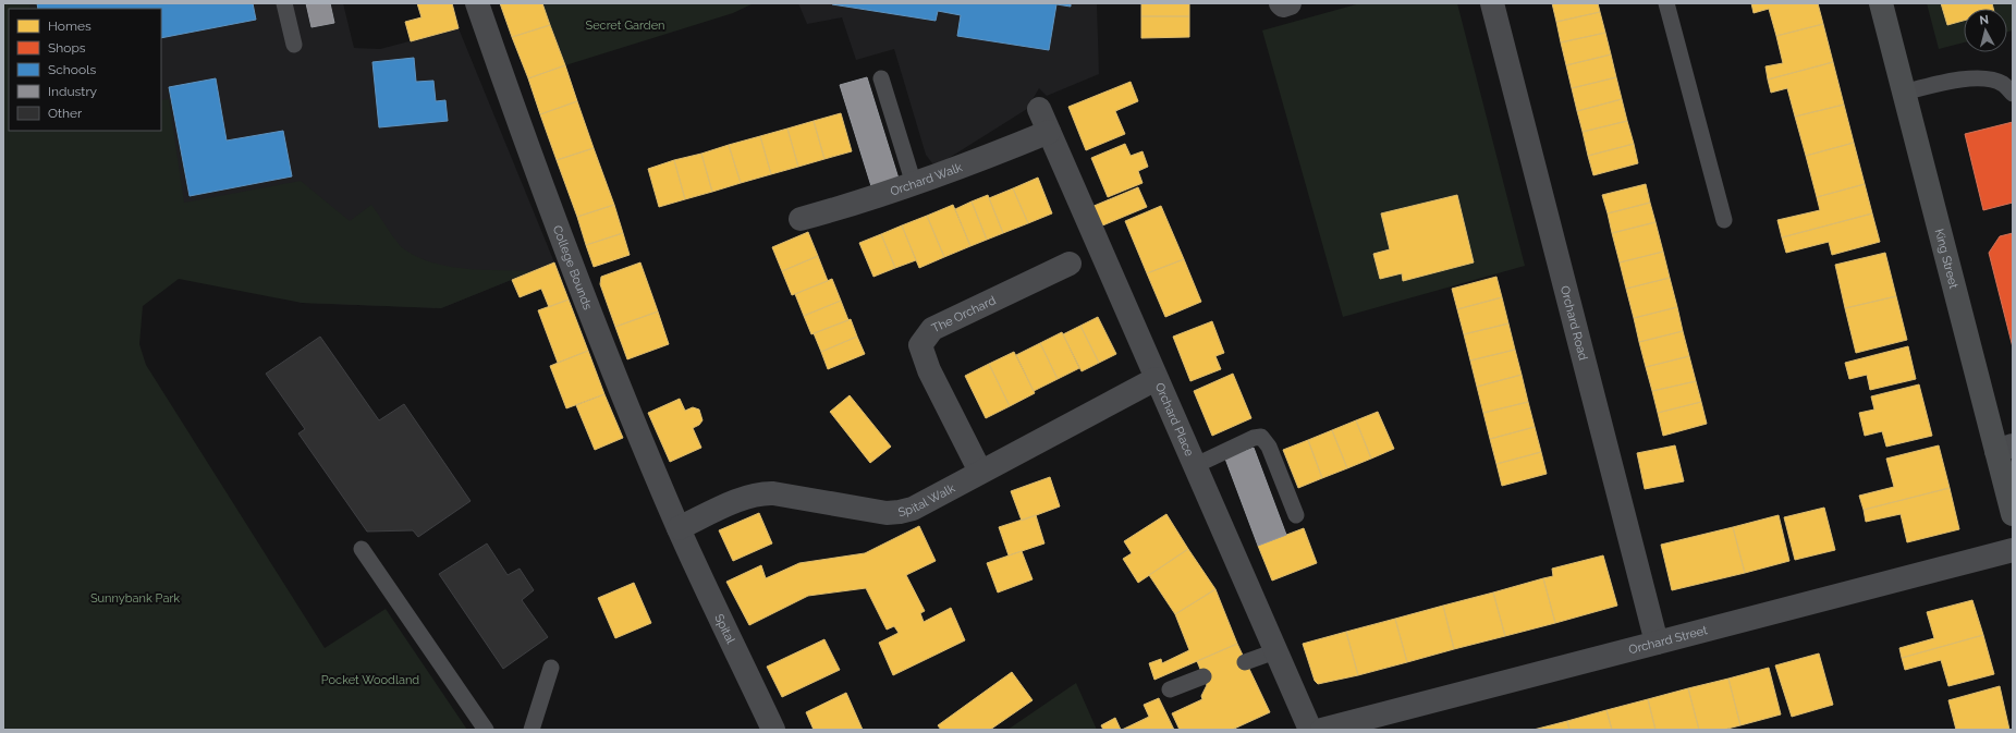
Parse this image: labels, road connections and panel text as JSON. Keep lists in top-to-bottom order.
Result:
{
  "streets": {
    "main road": ["King Street"],
    "street": [
      "Orchard Walk",
      "College Bounds",
      "The Orchard",
      "Orchard Road",
      "Orchard Place",
      "Spital Walk",
      "Spital",
      "Orchard Street"
    ]
  },
  "crossings": [
    ["Orchard Walk", "Orchard Place"],
    ["College Bounds", "Spital Walk"],
    ["College Bounds", "Spital"],
    ["The Orchard", "Spital Walk"],
    ["Orchard Road", "Orchard Street"],
    ["Orchard Place", "Spital Walk"],
    ["Spital Walk", "Spital"]
  ],
  "parks": ["Secret Garden", "Sunnybank Park", "Pocket Woodland"],
  "legend": [
    "Homes",
    "Shops",
    "Schools",
    "Industry",
    "Other"
  ],
  "north": "top"
}
